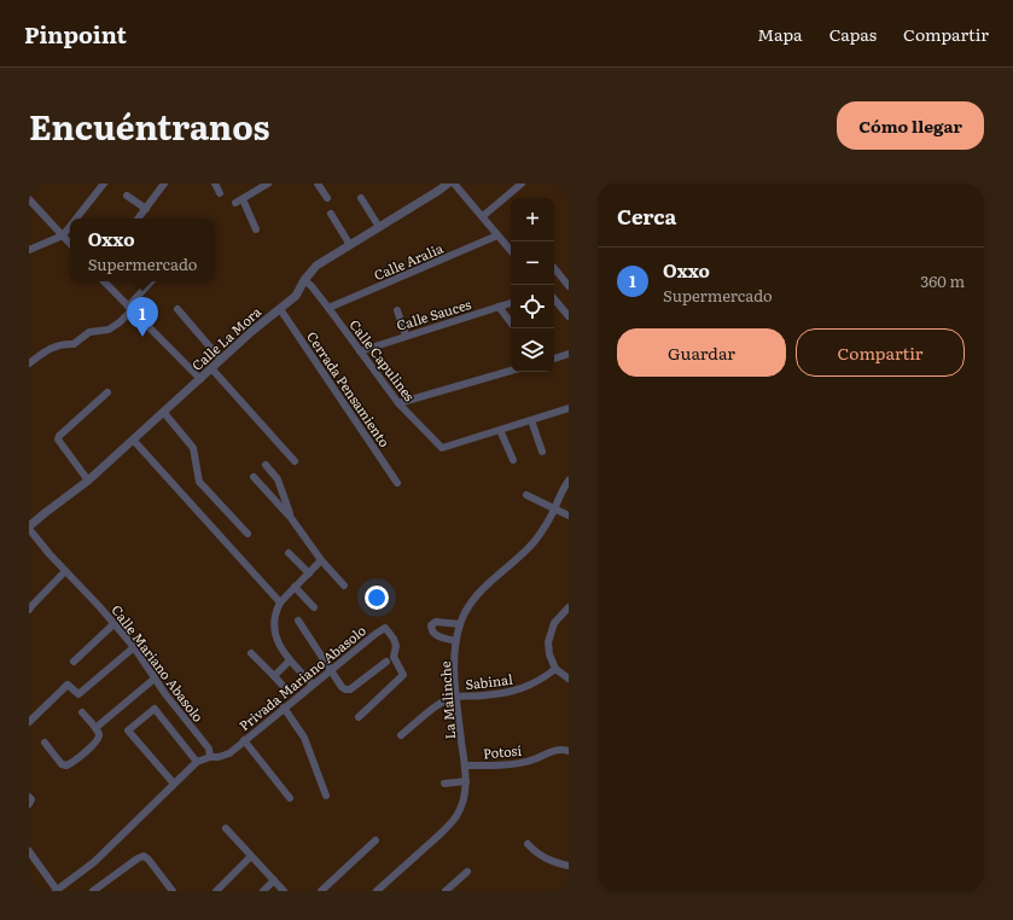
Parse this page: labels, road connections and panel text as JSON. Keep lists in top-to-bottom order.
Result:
{
  "streets": {
    "street": [
      "Calle Aralia",
      "Calle Sauces",
      "Calle La Mora",
      "Calle Capulines",
      "Cerrada Pensamiento",
      "Calle Mariano Abasolo",
      "Privada Mariano Abasolo",
      "Sabinal",
      "La Malinche",
      "Potosí"
    ]
  },
  "crossings": [
    ["Calle Aralia", "Calle Capulines"],
    ["Calle Sauces", "Calle Capulines"],
    ["Calle La Mora", "Calle Capulines"],
    ["Calle La Mora", "Cerrada Pensamiento"],
    ["Calle La Mora", "Calle Mariano Abasolo"],
    ["Calle Mariano Abasolo", "Privada Mariano Abasolo"],
    ["Sabinal", "La Malinche"],
    ["La Malinche", "Potosí"]
  ],
  "page": {
    "header": "Pinpoint",
    "nav": ["Mapa", "Capas", "Compartir"],
    "title": "Encuéntranos",
    "buttons": [
      "Cómo llegar",
      ["Guardar", "Compartir"]
    ],
    "heading": "Cerca",
    "map_buttons": ["+", "−"],
    "popup": ["Oxxo", "Supermercado"],
    "list": [
      {
        "mark": "1",
        "name": "Oxxo",
        "note": "Supermercado",
        "value": "360 m"
      }
    ],
    "pins": "1"
  }
}
